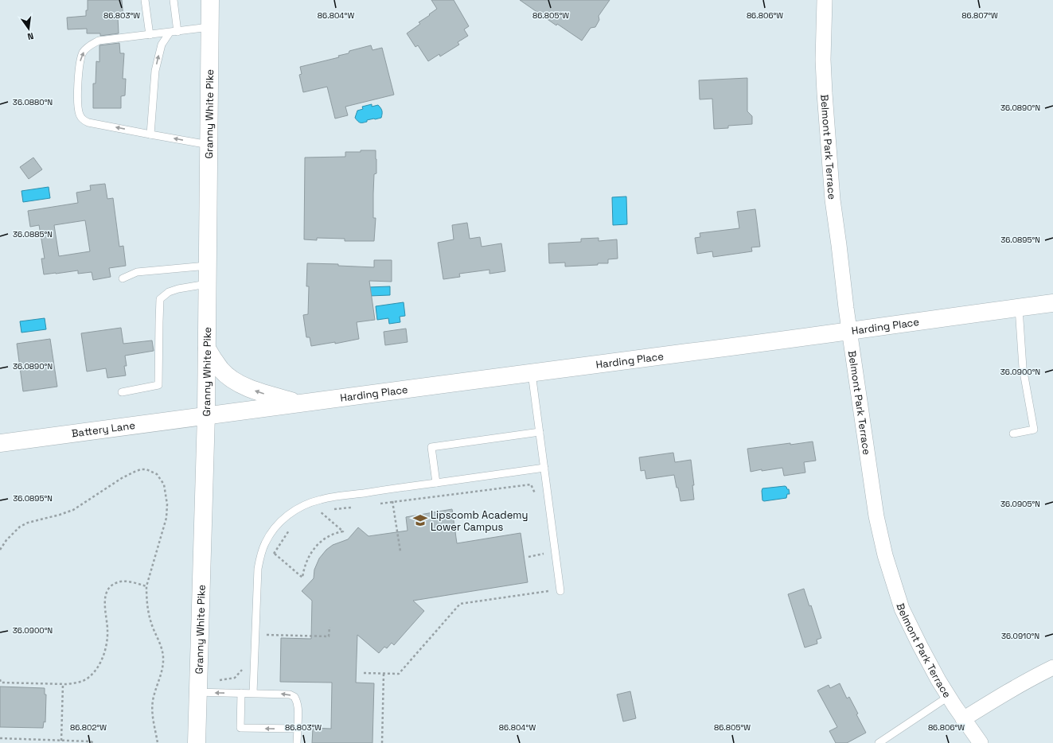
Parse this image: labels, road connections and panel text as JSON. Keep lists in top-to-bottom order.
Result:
{
  "streets": {
    "main road": ["Granny White Pike", "Harding Place", "Battery Lane"],
    "street": ["Belmont Park Terrace"]
  },
  "crossings": [
    ["Granny White Pike", "Harding Place"],
    ["Granny White Pike", "Battery Lane"],
    ["Belmont Park Terrace", "Harding Place"],
    ["Harding Place", "Battery Lane"]
  ],
  "places": {
    "school or university": ["Lipscomb Academy Lower Campus"]
  },
  "north": "bottom",
  "coordinates": [
    "86.807°W",
    "86.803°W",
    "86.804°W",
    "86.805°W",
    "86.806°W",
    "36.0880°N",
    "36.0890°N",
    "36.0885°N",
    "36.0895°N",
    "36.0900°N",
    "36.0905°N",
    "36.0910°N",
    "86.802°W"
  ]
}
